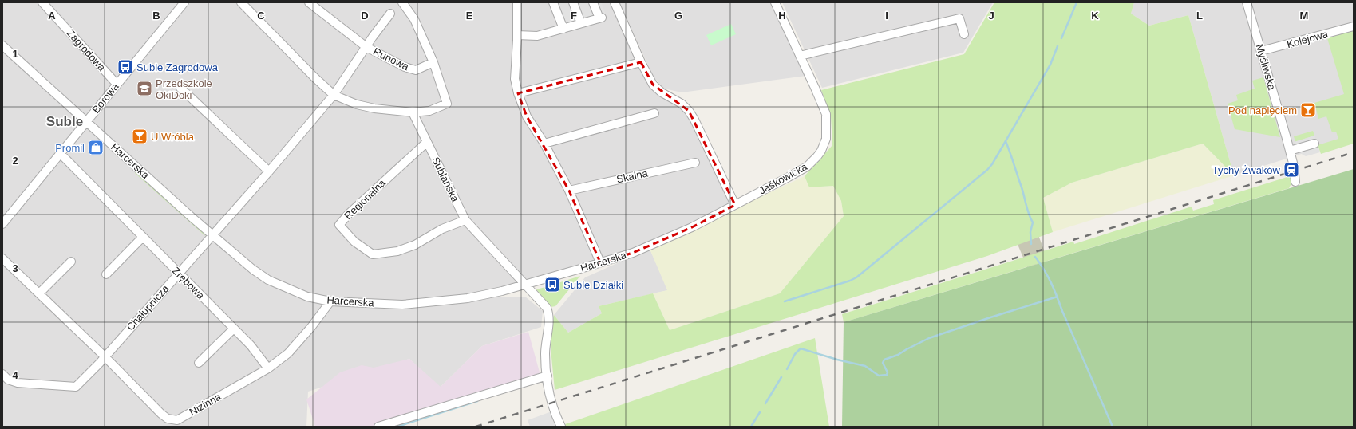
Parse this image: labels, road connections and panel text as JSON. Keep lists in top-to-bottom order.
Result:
{
  "streets": {
    "street": [
      "Kolejowa",
      "Zagrodowa",
      "Runowa",
      "Myśliwska",
      "Borowa",
      "Harcerska",
      "Skalna",
      "Jaśkowicka",
      "Sublańska",
      "Regionalna",
      "Zrębowa",
      "Chałupnicza",
      "Nizinna"
    ]
  },
  "crossings": [
    ["Kolejowa", "Myśliwska"],
    ["Zagrodowa", "Borowa"],
    ["Runowa", "Chałupnicza"],
    ["Borowa", "Harcerska"],
    ["Borowa", "Zrębowa"],
    ["Harcerska", "Jaśkowicka"],
    ["Harcerska", "Sublańska"],
    ["Harcerska", "Chałupnicza"],
    ["Harcerska", "Nizinna"],
    ["Sublańska", "Regionalna"],
    ["Zrębowa", "Chałupnicza"],
    ["Zrębowa", "Nizinna"],
    ["Chałupnicza", "Nizinna"]
  ],
  "districts": ["Suble"],
  "places": {
    "bus stop": ["Suble Zagrodowa", "Suble Działki"],
    "school or university": ["Przedszkole OkiDoki"],
    "bar": ["Pod napięciem", "U Wróbla"],
    "shop": ["Promil"],
    "station": ["Tychy Żwaków"]
  },
  "grid": {
    "columns": [
      "A",
      "B",
      "C",
      "D",
      "E",
      "F",
      "G",
      "H",
      "I",
      "J",
      "K",
      "L",
      "M"
    ],
    "rows": [
      "1",
      "2",
      "3",
      "4"
    ]
  }
}
